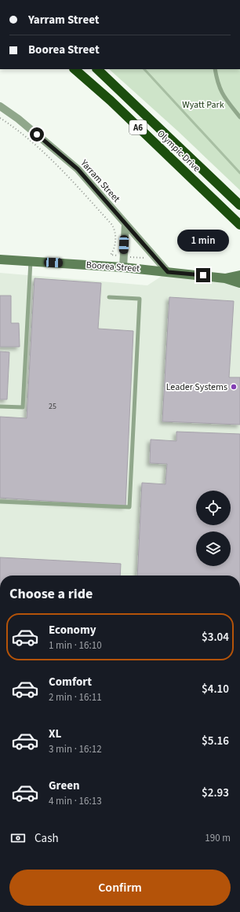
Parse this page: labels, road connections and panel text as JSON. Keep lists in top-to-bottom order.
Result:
{
  "streets": {
    "highway": ["A6", "Olympic Drive"],
    "street": ["Yarram Street", "Boorea Street"]
  },
  "crossings": [
    ["Yarram Street", "Boorea Street"]
  ],
  "parks": ["Wyatt Park"],
  "places": ["Leader Systems"],
  "house_numbers": ["25"],
  "page": {
    "banner": ["Yarram Street", "Boorea Street"],
    "bubble": "1 min",
    "heading": "Choose a ride",
    "list": [
      {
        "name": "Economy",
        "note": "1 min · 16:10",
        "value": "$3.04"
      },
      {
        "name": "Comfort",
        "note": "2 min · 16:11",
        "value": "$4.10"
      },
      {
        "name": "XL",
        "note": "3 min · 16:12",
        "value": "$5.16"
      },
      {
        "name": "Green",
        "note": "4 min · 16:13",
        "value": "$2.93"
      }
    ],
    "pay": ["Cash", "190 m"],
    "buttons": "Confirm"
  }
}
